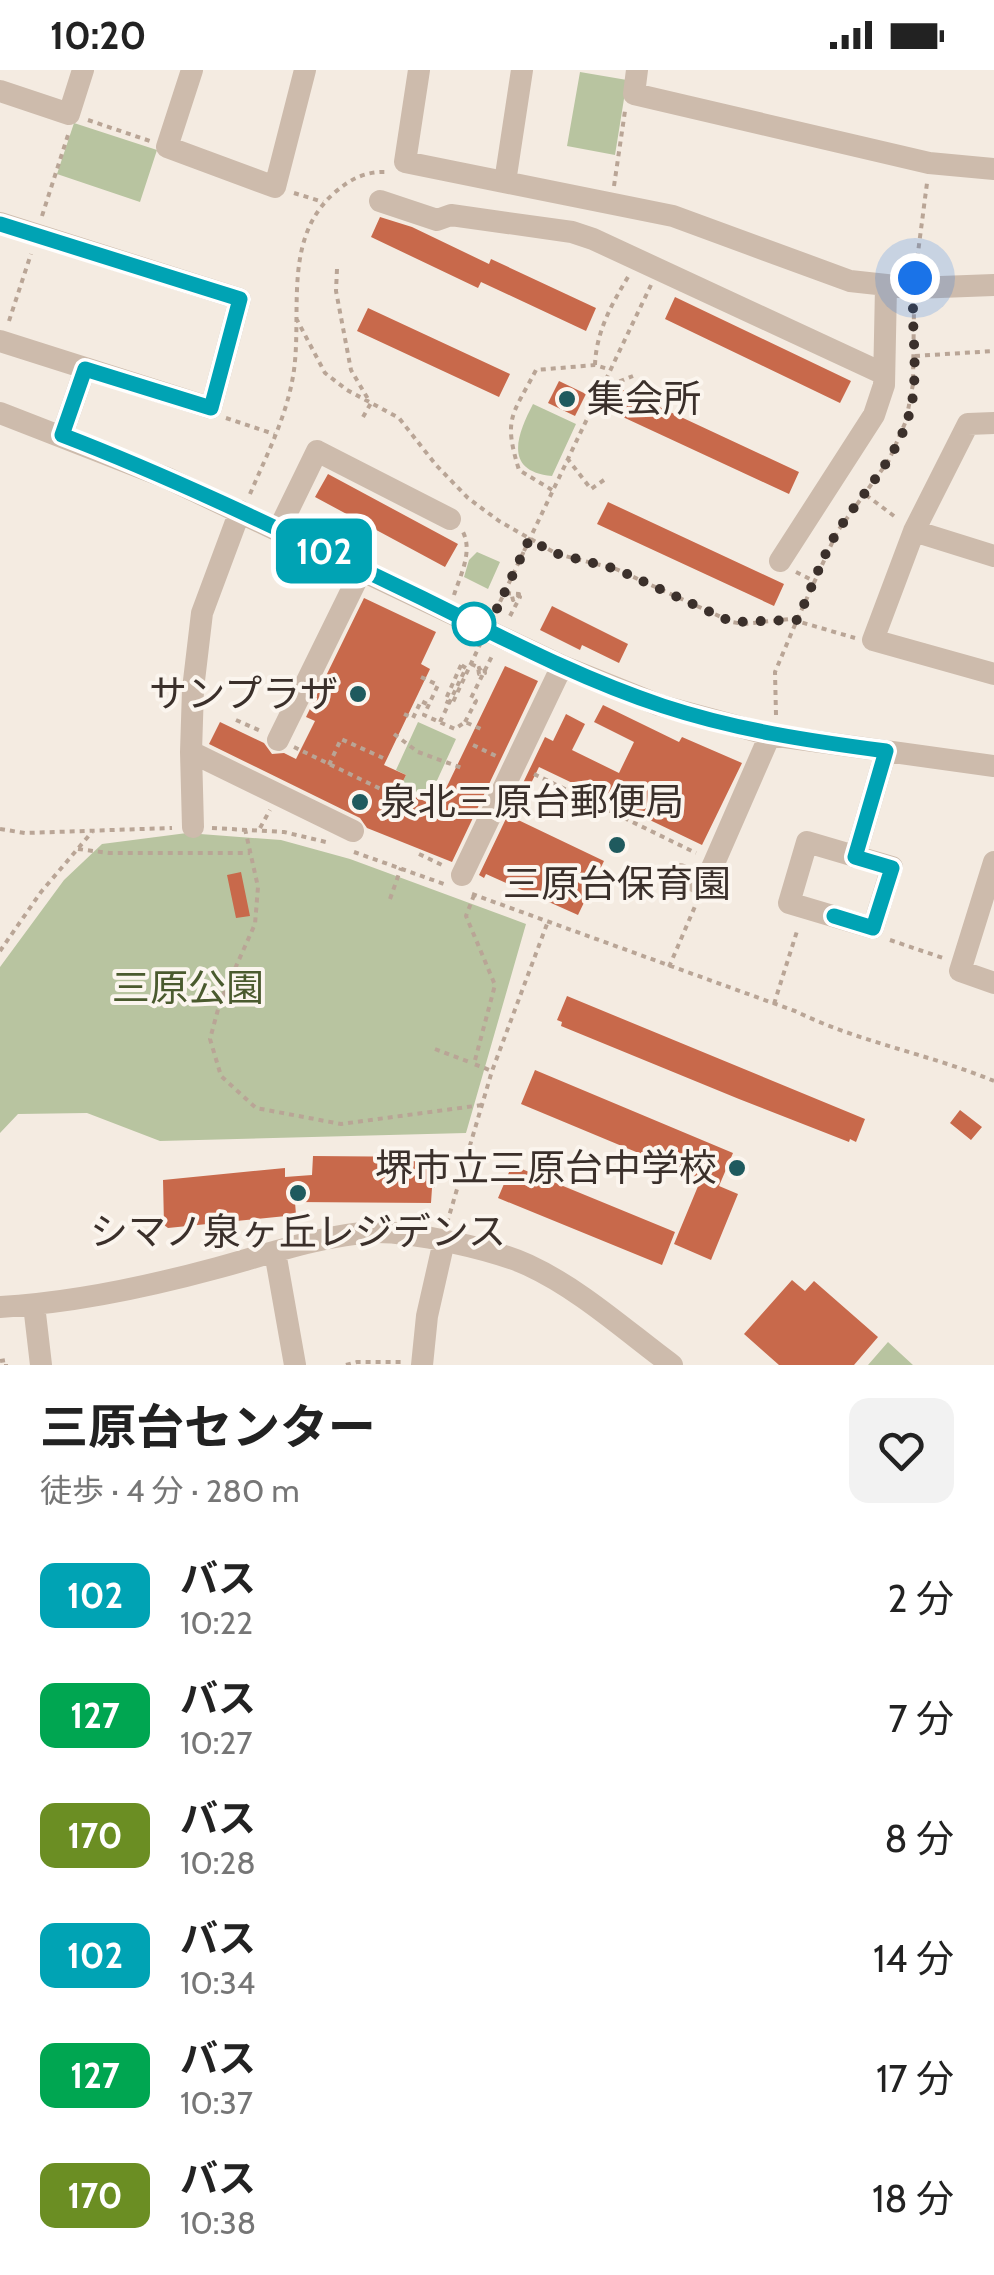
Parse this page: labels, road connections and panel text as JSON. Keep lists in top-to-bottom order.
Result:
{
  "parks": ["三原公園"],
  "places": [
    "集会所",
    "サンプラザ",
    "泉北三原台郵便局",
    "三原台保育園",
    "堺市立三原台中学校",
    "シマノ泉ヶ丘レジデンス"
  ],
  "lines": ["bus line 102"],
  "page": {
    "status": "10:20",
    "on_map": "102",
    "heading": ["三原台センター", "徒歩 · 4 分 · 280 m"],
    "list": [
      {
        "mark": "102",
        "name": "バス",
        "note": "10:22",
        "value": "2 分"
      },
      {
        "mark": "127",
        "name": "バス",
        "note": "10:27",
        "value": "7 分"
      },
      {
        "mark": "170",
        "name": "バス",
        "note": "10:28",
        "value": "8 分"
      },
      {
        "mark": "102",
        "name": "バス",
        "note": "10:34",
        "value": "14 分"
      },
      {
        "mark": "127",
        "name": "バス",
        "note": "10:37",
        "value": "17 分"
      },
      {
        "mark": "170",
        "name": "バス",
        "note": "10:38",
        "value": "18 分"
      }
    ]
  }
}
